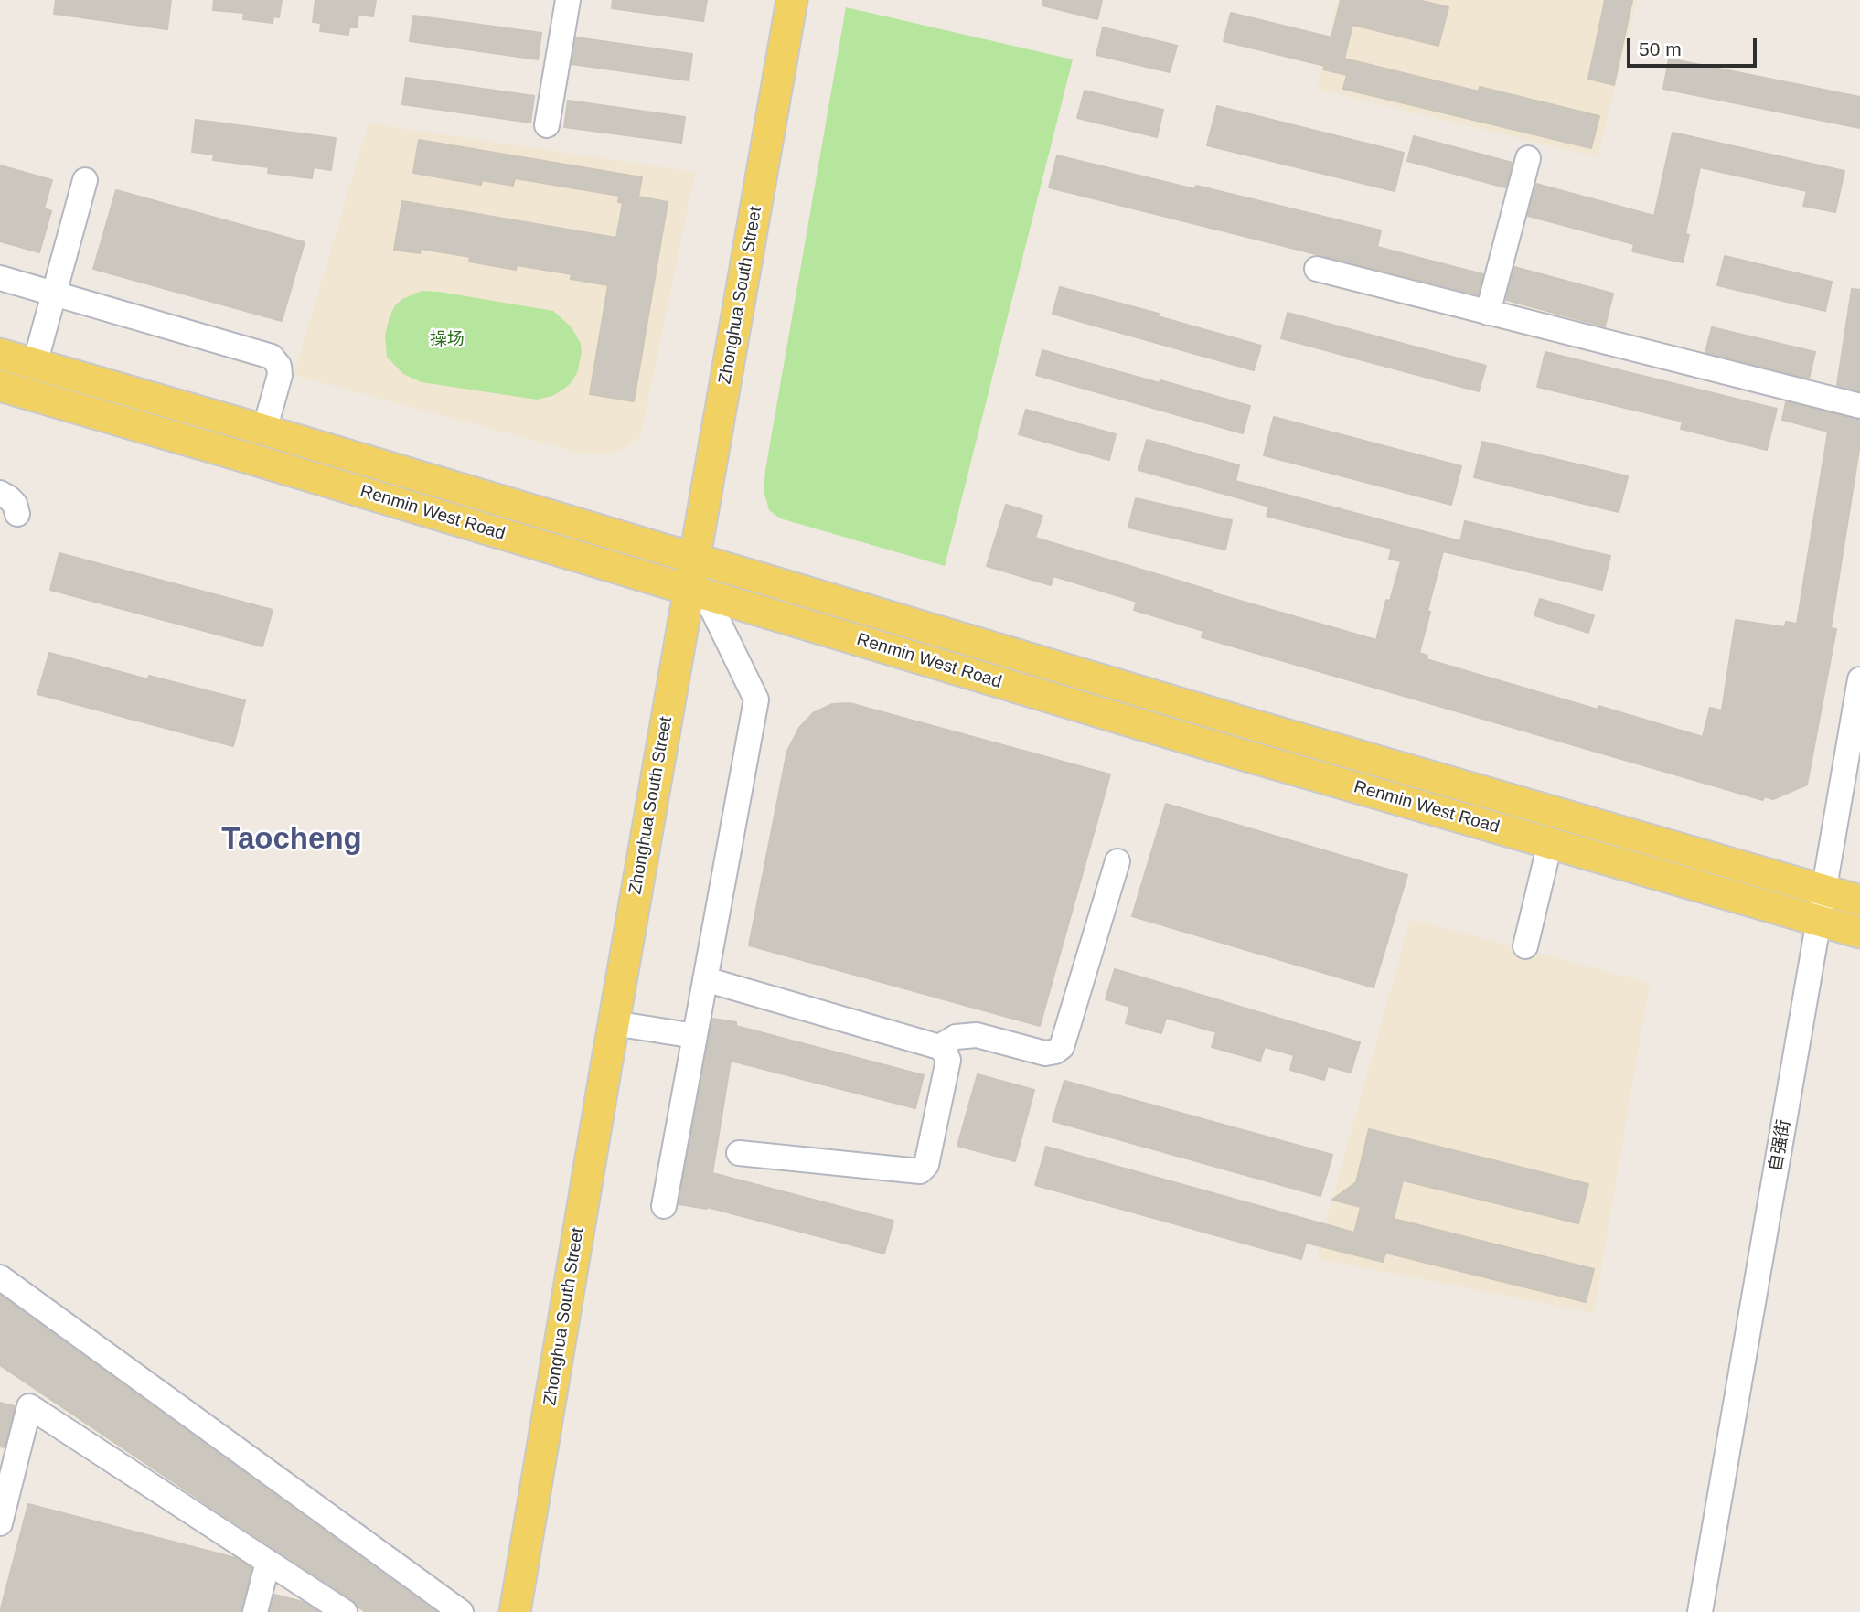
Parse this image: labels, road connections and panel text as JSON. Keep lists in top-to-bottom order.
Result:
{
  "streets": {
    "main road": ["Zhonghua South Street", "Renmin West Road"],
    "street": ["自强街"]
  },
  "crossings": [
    ["Zhonghua South Street", "Renmin West Road"],
    ["Renmin West Road", "自强街"]
  ],
  "districts": ["Taocheng"],
  "parks": ["操场"],
  "scale_bar": "50 m"
}
